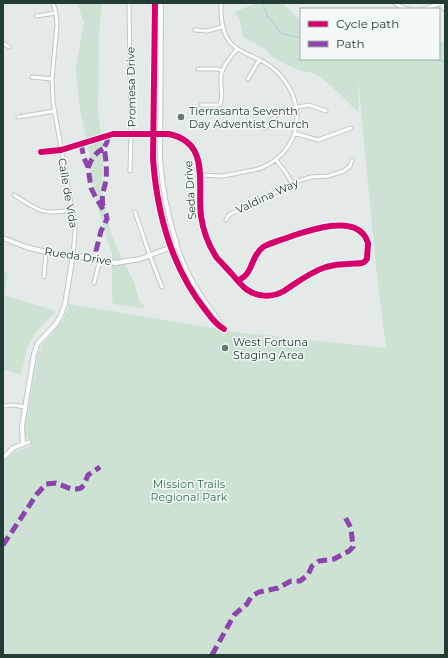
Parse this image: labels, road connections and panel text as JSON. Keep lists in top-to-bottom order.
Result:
{
  "streets": {
    "street": [
      "Promesa Drive",
      "Seda Drive",
      "Calle de Vida",
      "Valdina Way",
      "Rueda Drive"
    ]
  },
  "crossings": [
    ["Promesa Drive", "Seda Drive"],
    ["Seda Drive", "Calle de Vida"],
    ["Calle de Vida", "Rueda Drive"]
  ],
  "parks": ["Mission Trails Regional Park"],
  "places": ["Tierrasanta Seventh Day Adventist Church", "West Fortuna Staging Area"],
  "legend": ["Cycle path", "Path"]
}
